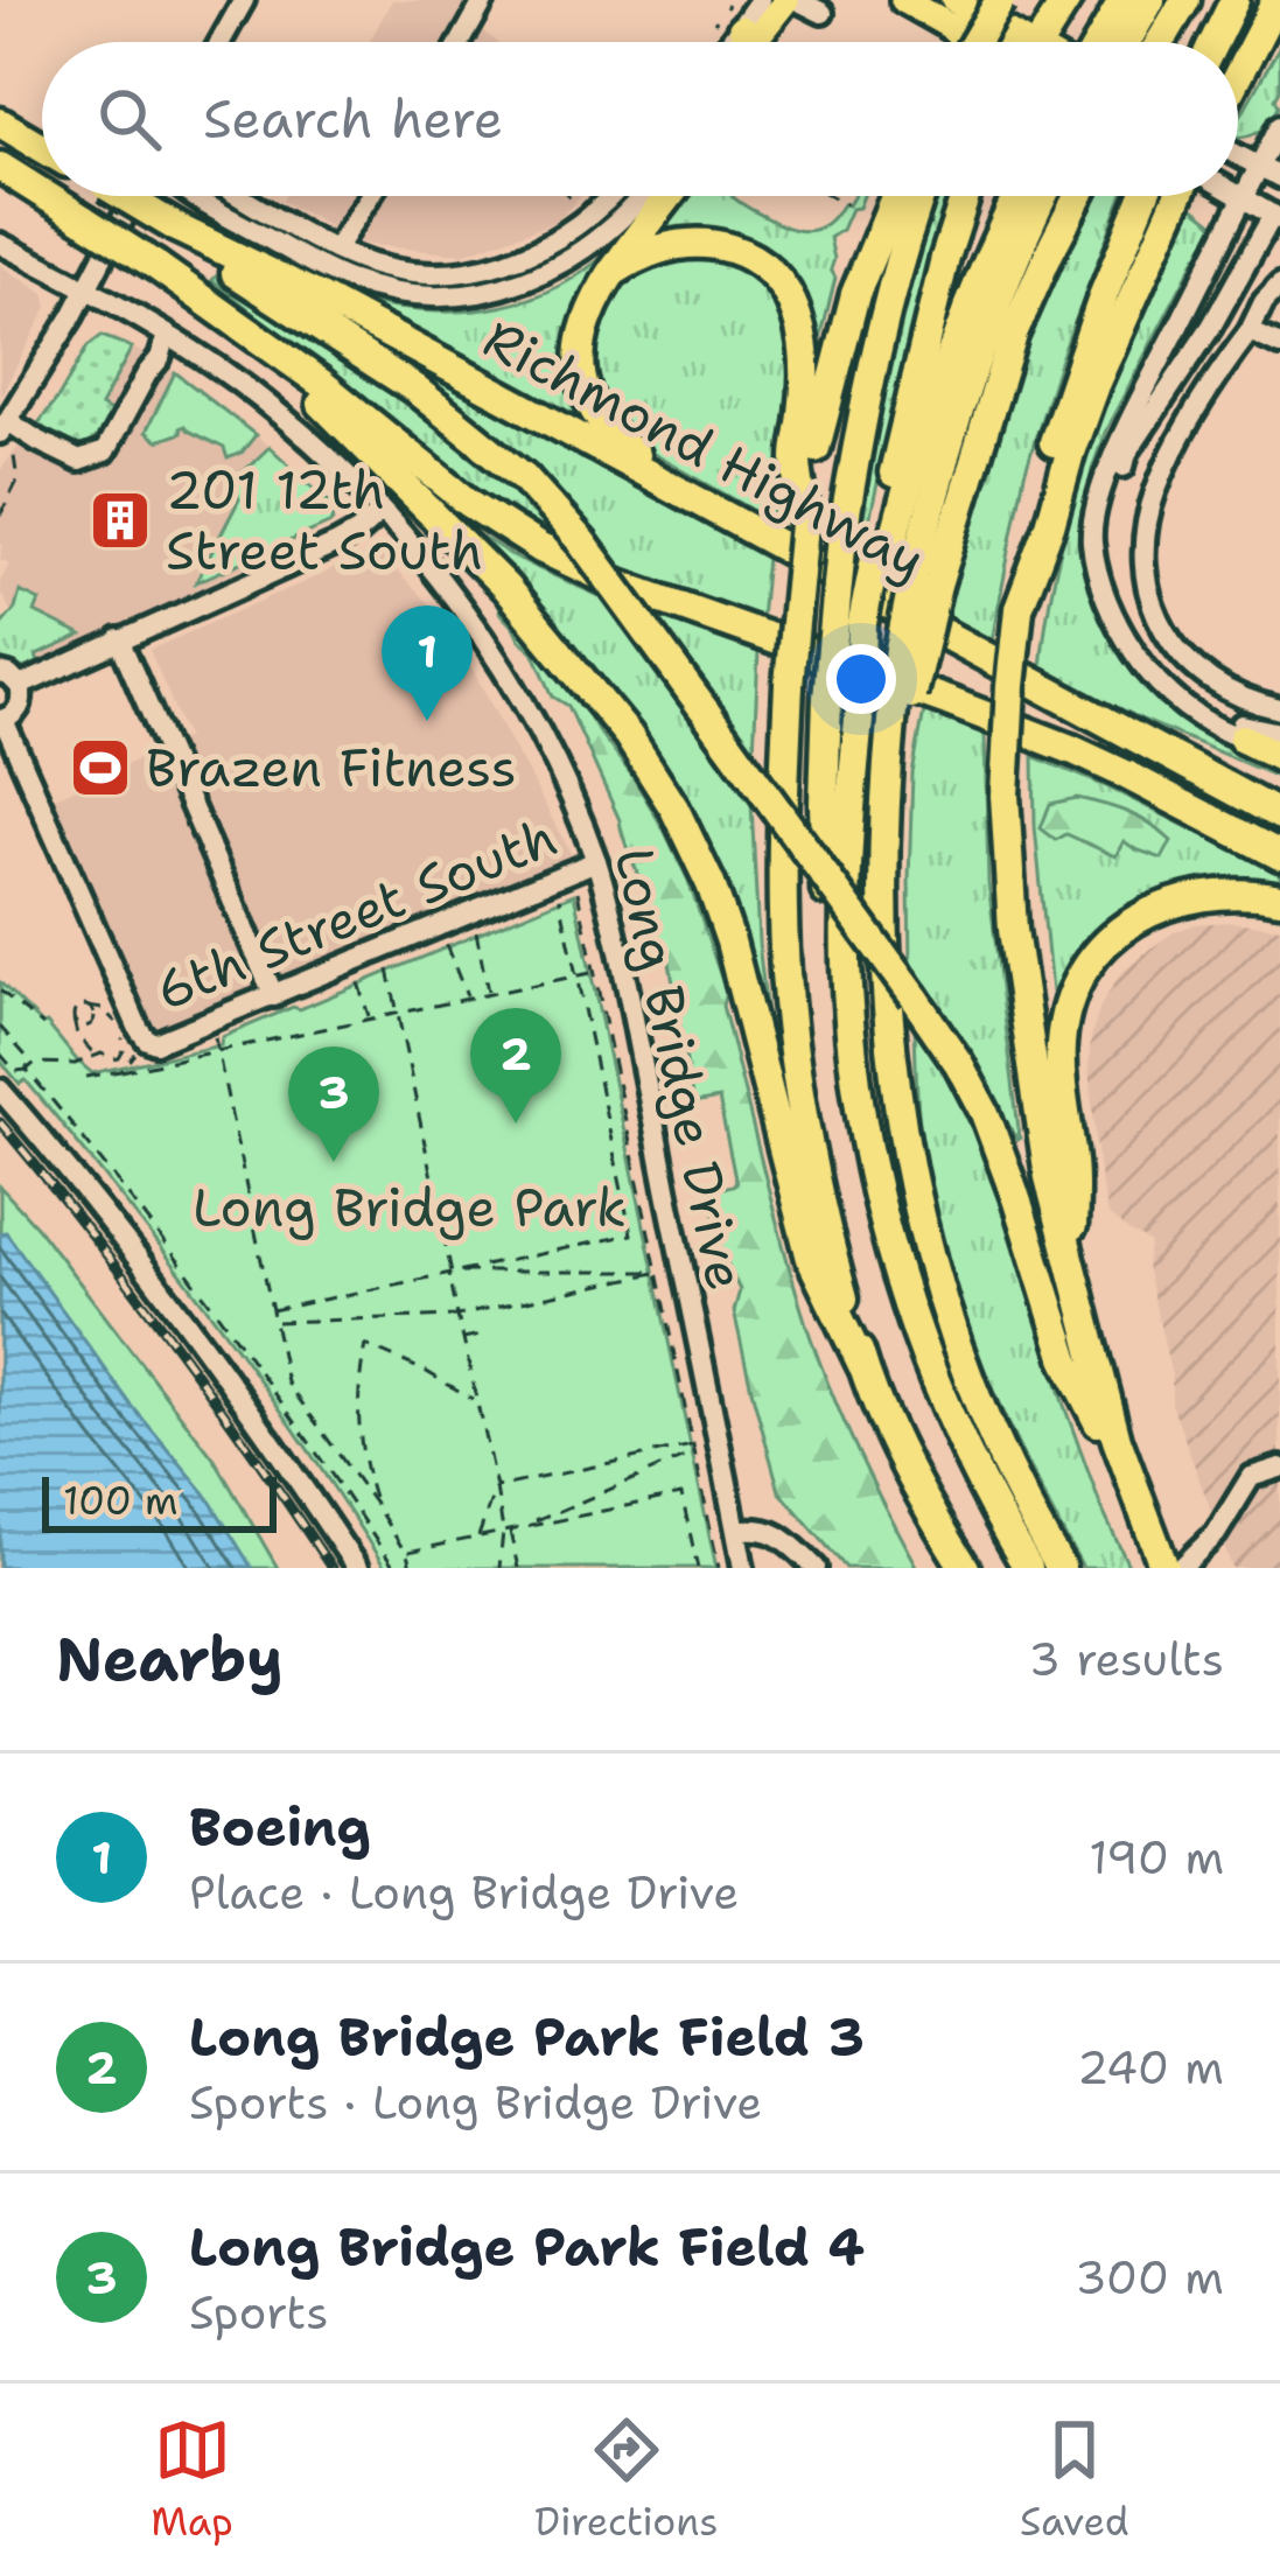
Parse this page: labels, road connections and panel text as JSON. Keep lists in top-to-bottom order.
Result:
{
  "streets": {
    "highway": ["Richmond Highway"],
    "street": ["6th Street South", "Long Bridge Drive"]
  },
  "crossings": [
    ["6th Street South", "Long Bridge Drive"]
  ],
  "parks": ["Long Bridge Park"],
  "places": {
    "building": ["201 12th Street South"],
    "sports": ["Brazen Fitness"]
  },
  "scale_bar": "100 m",
  "page": {
    "search": "Search here",
    "pins": ["1", "2", "3"],
    "scale": "100 m",
    "heading": ["Nearby", "3 results"],
    "list": [
      {
        "mark": "1",
        "name": "Boeing",
        "note": "Place · Long Bridge Drive",
        "value": "190 m"
      },
      {
        "mark": "2",
        "name": "Long Bridge Park Field 3",
        "note": "Sports · Long Bridge Drive",
        "value": "240 m"
      },
      {
        "mark": "3",
        "name": "Long Bridge Park Field 4",
        "note": "Sports",
        "value": "300 m"
      }
    ],
    "nav": ["Map", "Directions", "Saved"]
  }
}
